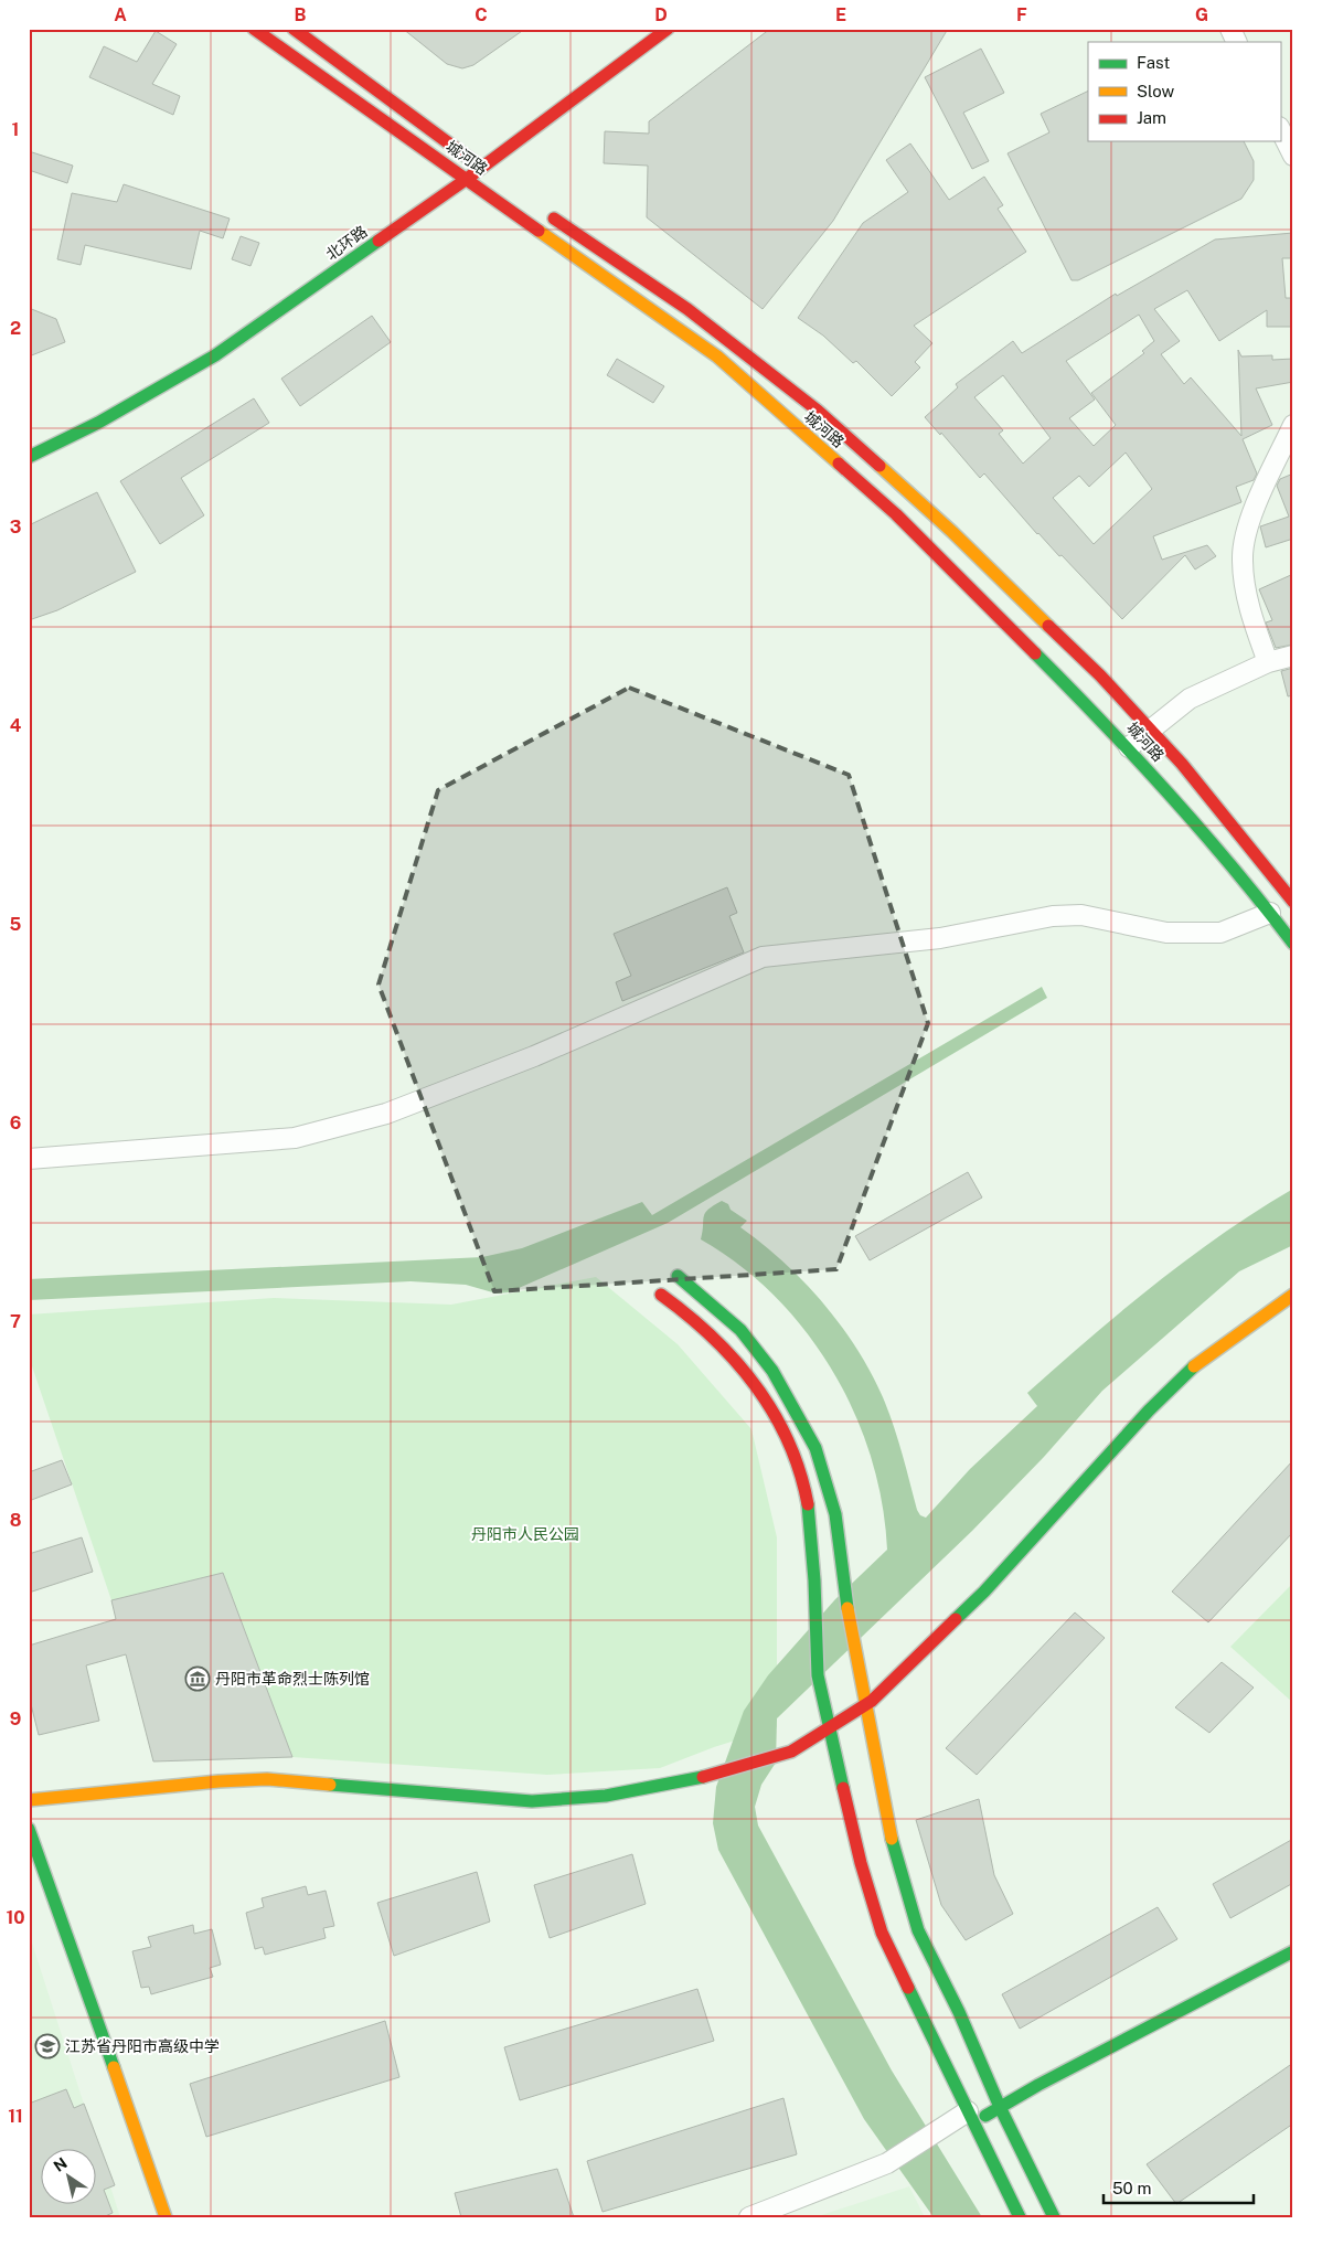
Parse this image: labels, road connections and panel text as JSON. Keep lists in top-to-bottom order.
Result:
{
  "streets": {
    "street": ["城河路", "北环路"]
  },
  "crossings": [
    ["城河路", "北环路"]
  ],
  "parks": ["丹阳市人民公园"],
  "places": {
    "museum": ["丹阳市革命烈士陈列馆"],
    "school or university": ["江苏省丹阳市高级中学"]
  },
  "legend": ["Fast", "Slow", "Jam"],
  "scale_bar": "50 m",
  "north": "top left",
  "grid": {
    "columns": [
      "A",
      "B",
      "C",
      "D",
      "E",
      "F",
      "G"
    ],
    "rows": [
      "1",
      "2",
      "3",
      "4",
      "5",
      "6",
      "7",
      "8",
      "9",
      "10",
      "11"
    ]
  }
}
